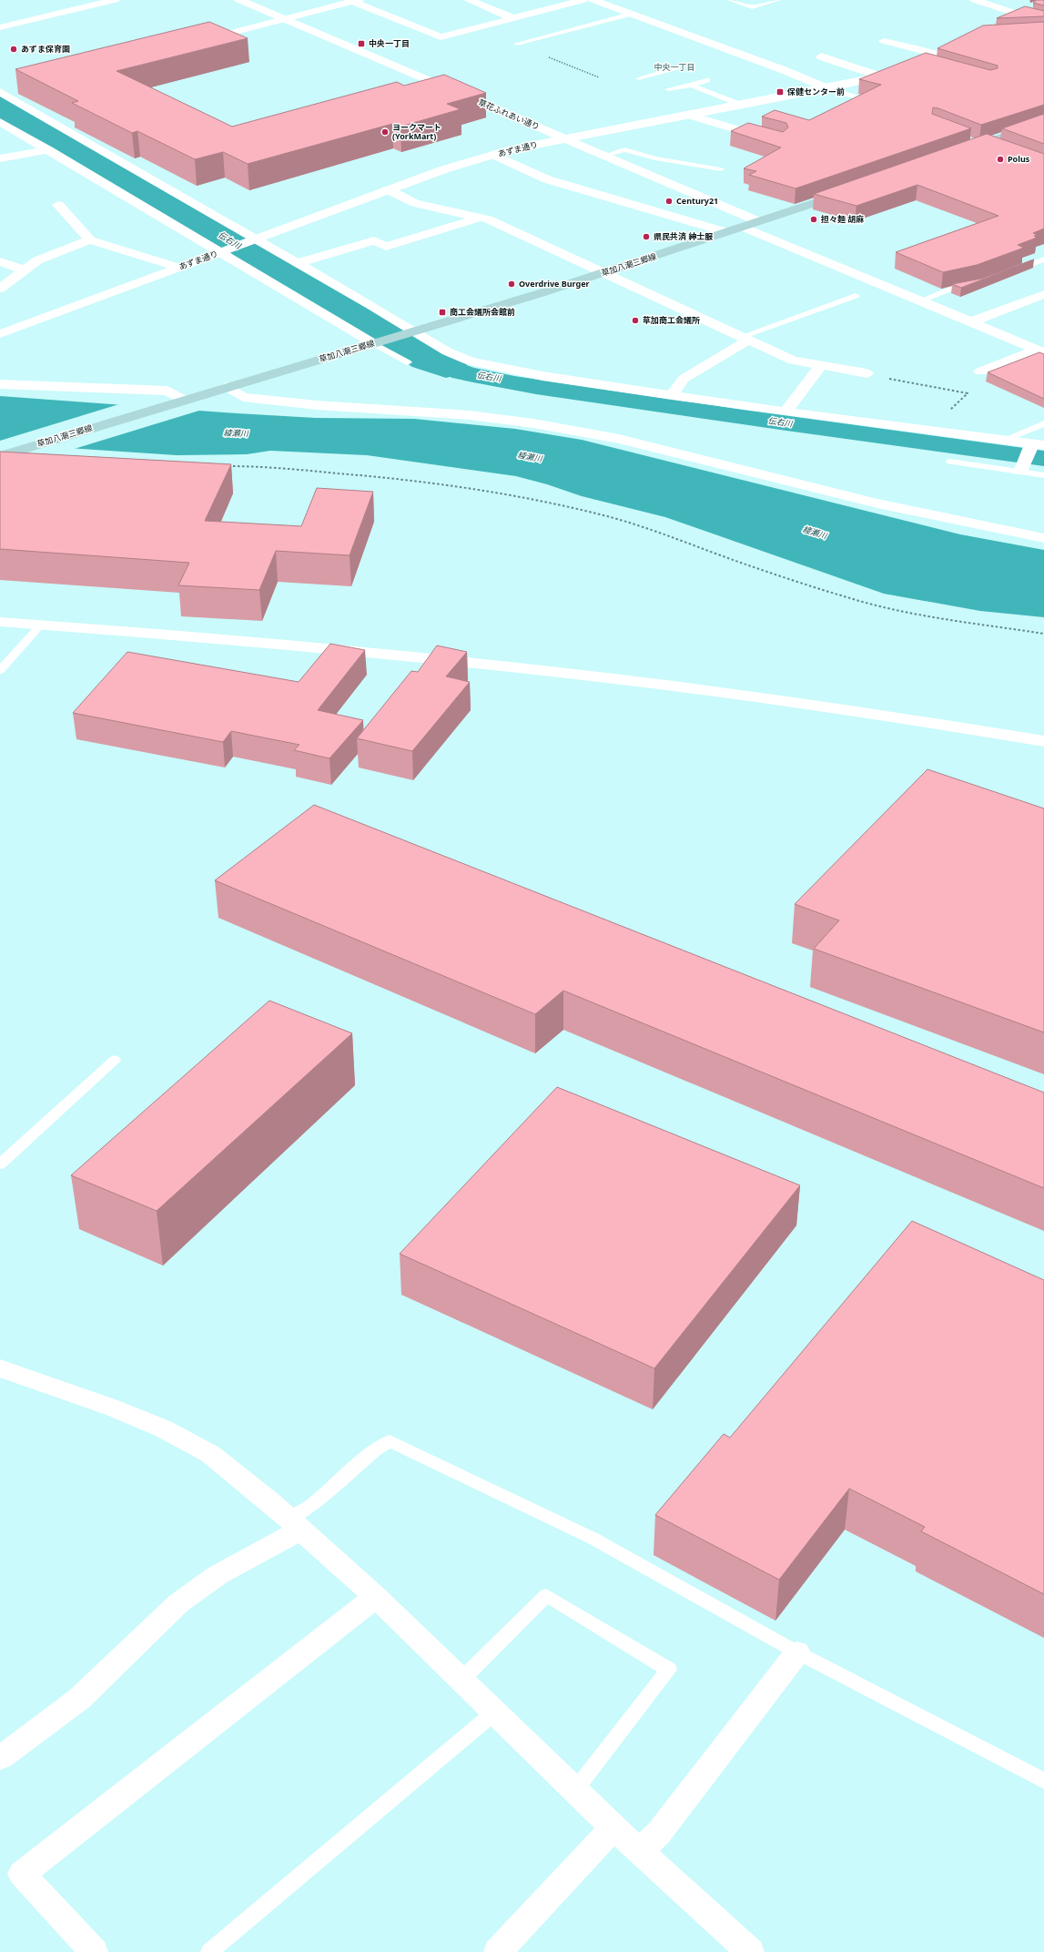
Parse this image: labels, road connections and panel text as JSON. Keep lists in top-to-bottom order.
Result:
{
  "streets": {
    "main road": ["草加八潮三郷線"],
    "street": ["草花ふれあい通り", "あずま通り"]
  },
  "crossings": [
    ["草花ふれあい通り", "あずま通り"],
    ["草花ふれあい通り", "草加八潮三郷線"]
  ],
  "districts": ["中央一丁目"],
  "water": ["伝右川", "綾瀬川"],
  "places": {
    "transit": ["中央一丁目", "保健センター前", "商工会議所会館前"],
    "other": [
      "あずま保育園",
      "ヨークマート (YorkMart)",
      "Polus",
      "Century21",
      "担々麺 胡麻",
      "県民共済 紳士服",
      "Overdrive Burger",
      "草加商工会議所"
    ]
  }
}
